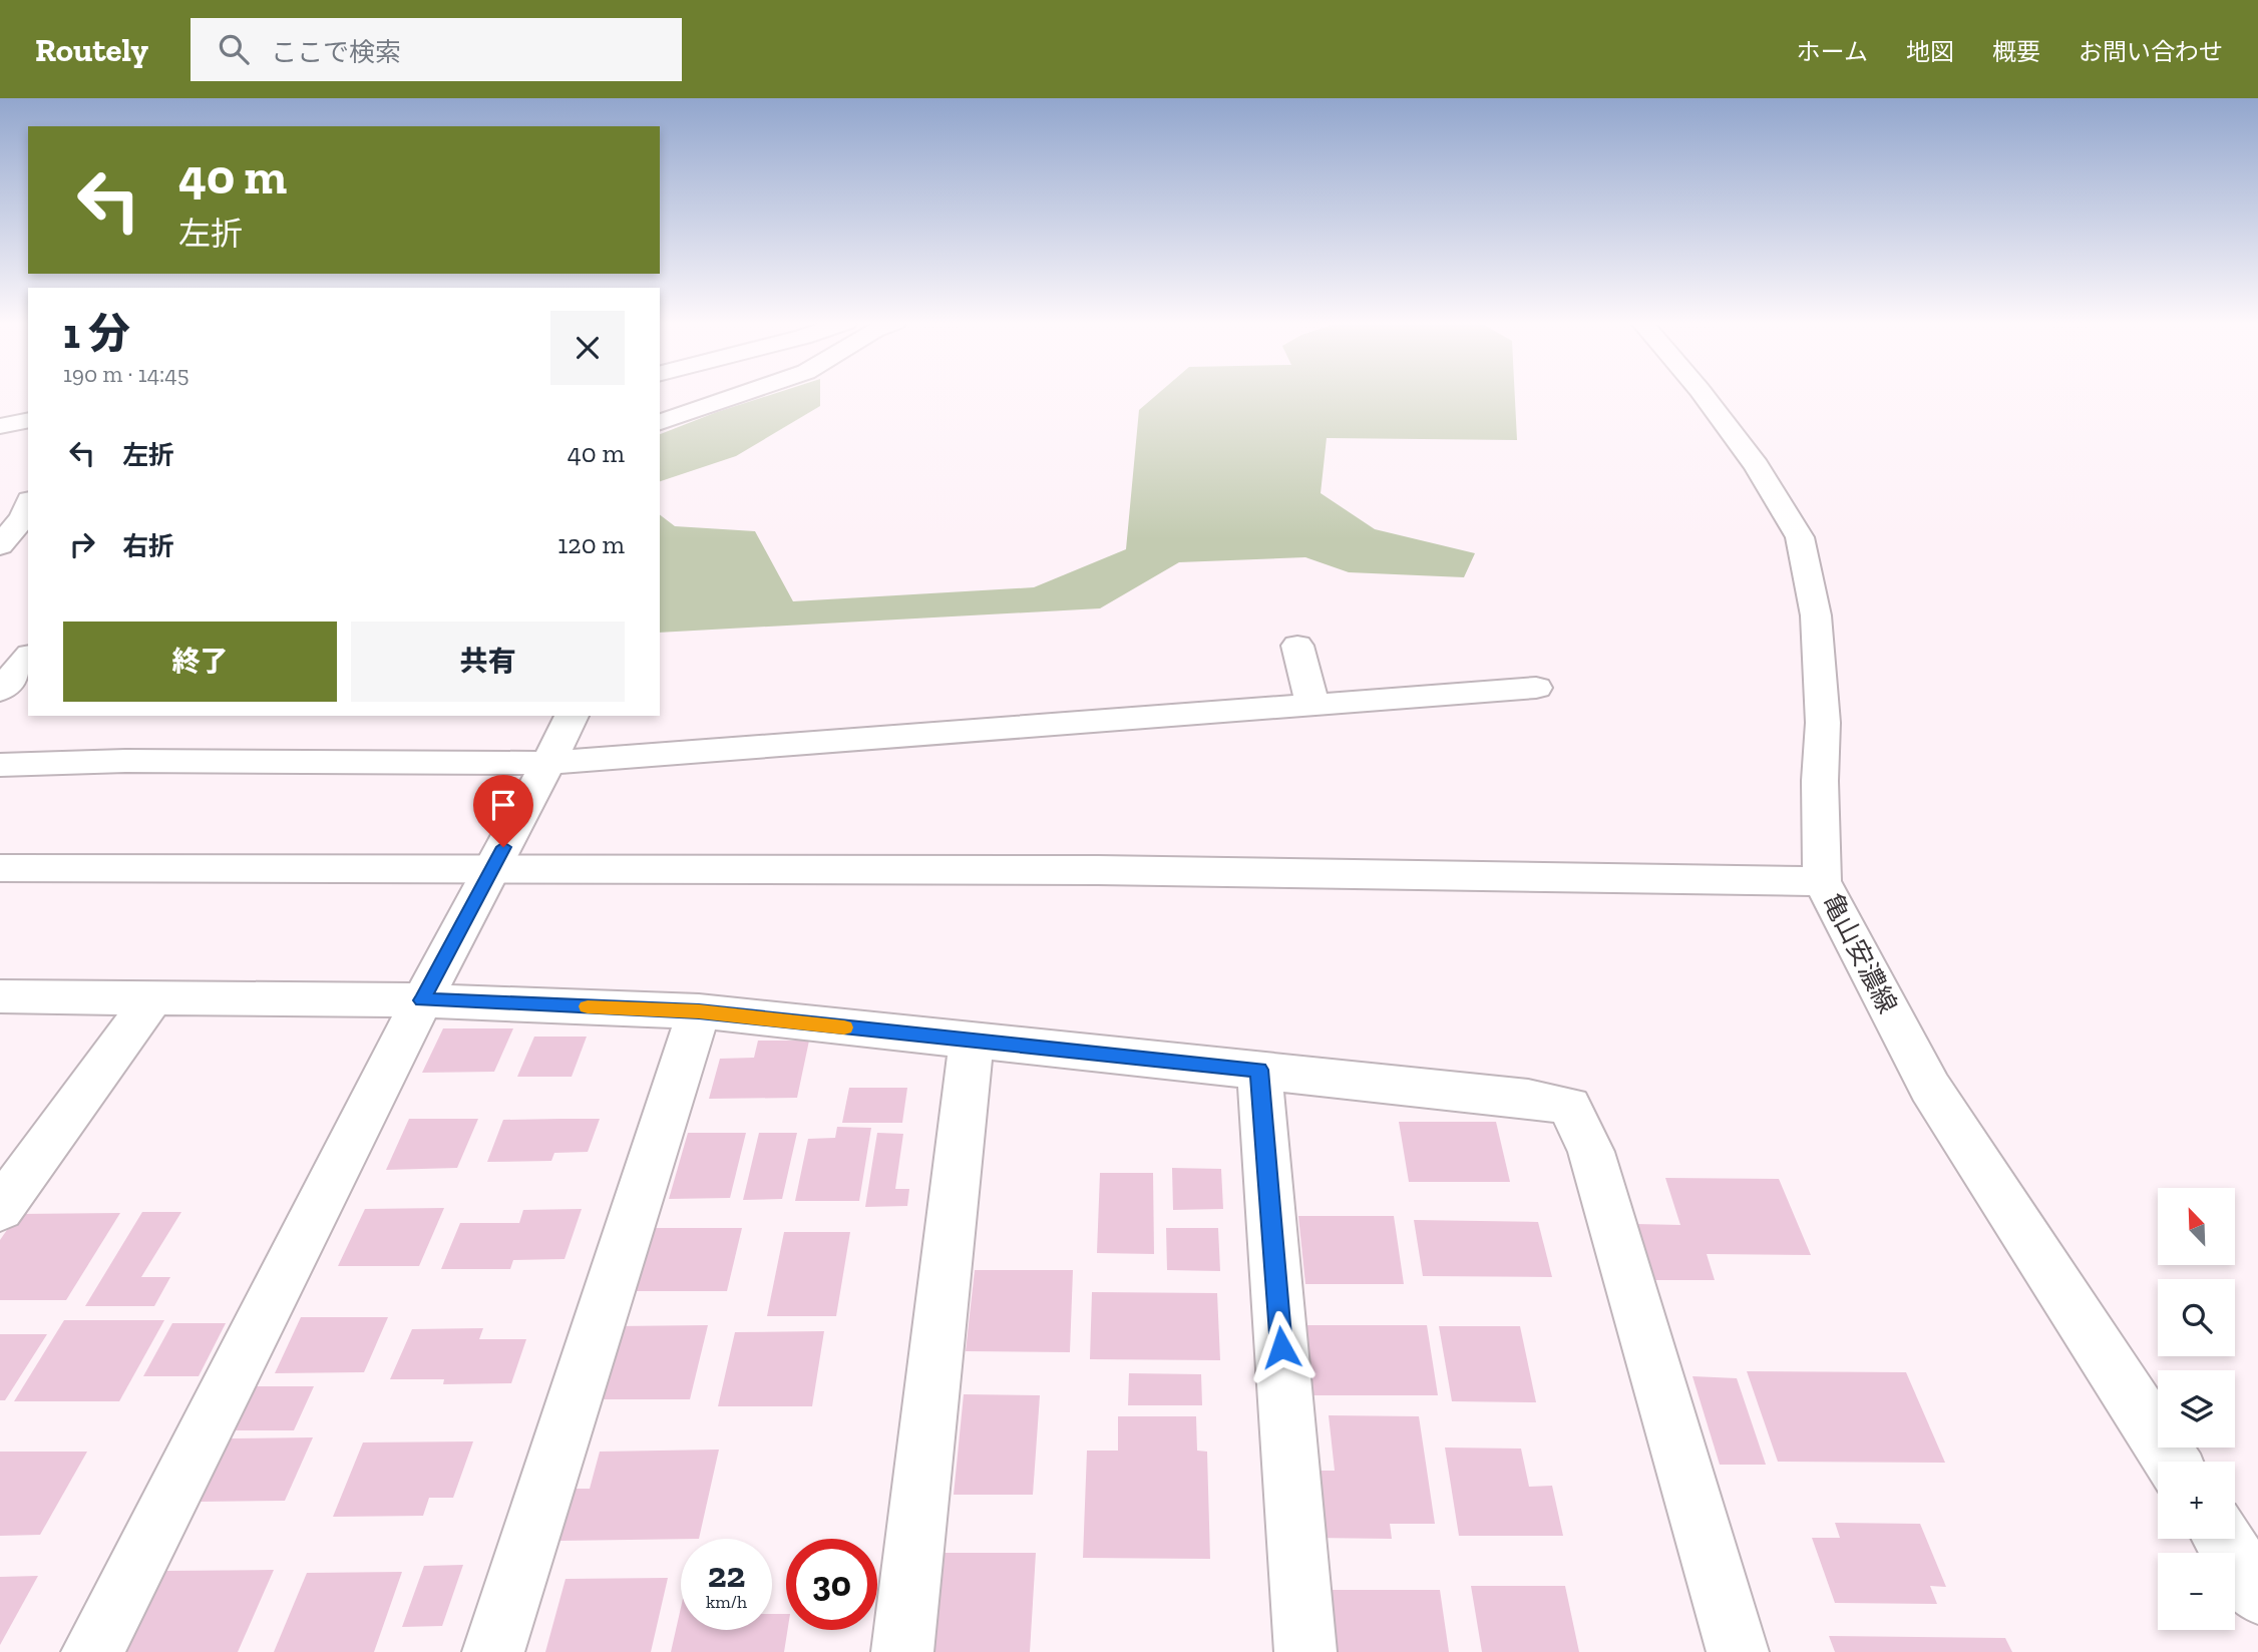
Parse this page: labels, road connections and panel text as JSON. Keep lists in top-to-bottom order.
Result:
{
  "streets": {
    "street": ["亀山安濃線"]
  },
  "north": "top left",
  "page": {
    "header": "Routely",
    "search": "ここで検索",
    "nav": [
      "ホーム",
      "地図",
      "概要",
      "お問い合わせ"
    ],
    "turn": ["40 m", "左折"],
    "heading": ["1 分", "190 m · 14:45"],
    "list": [
      {
        "name": "左折",
        "value": "40 m"
      },
      {
        "name": "右折",
        "value": "120 m"
      }
    ],
    "buttons": ["終了", "共有"],
    "map_buttons": ["+", "−"],
    "speed": "22 km/h",
    "limit": "30"
  }
}
